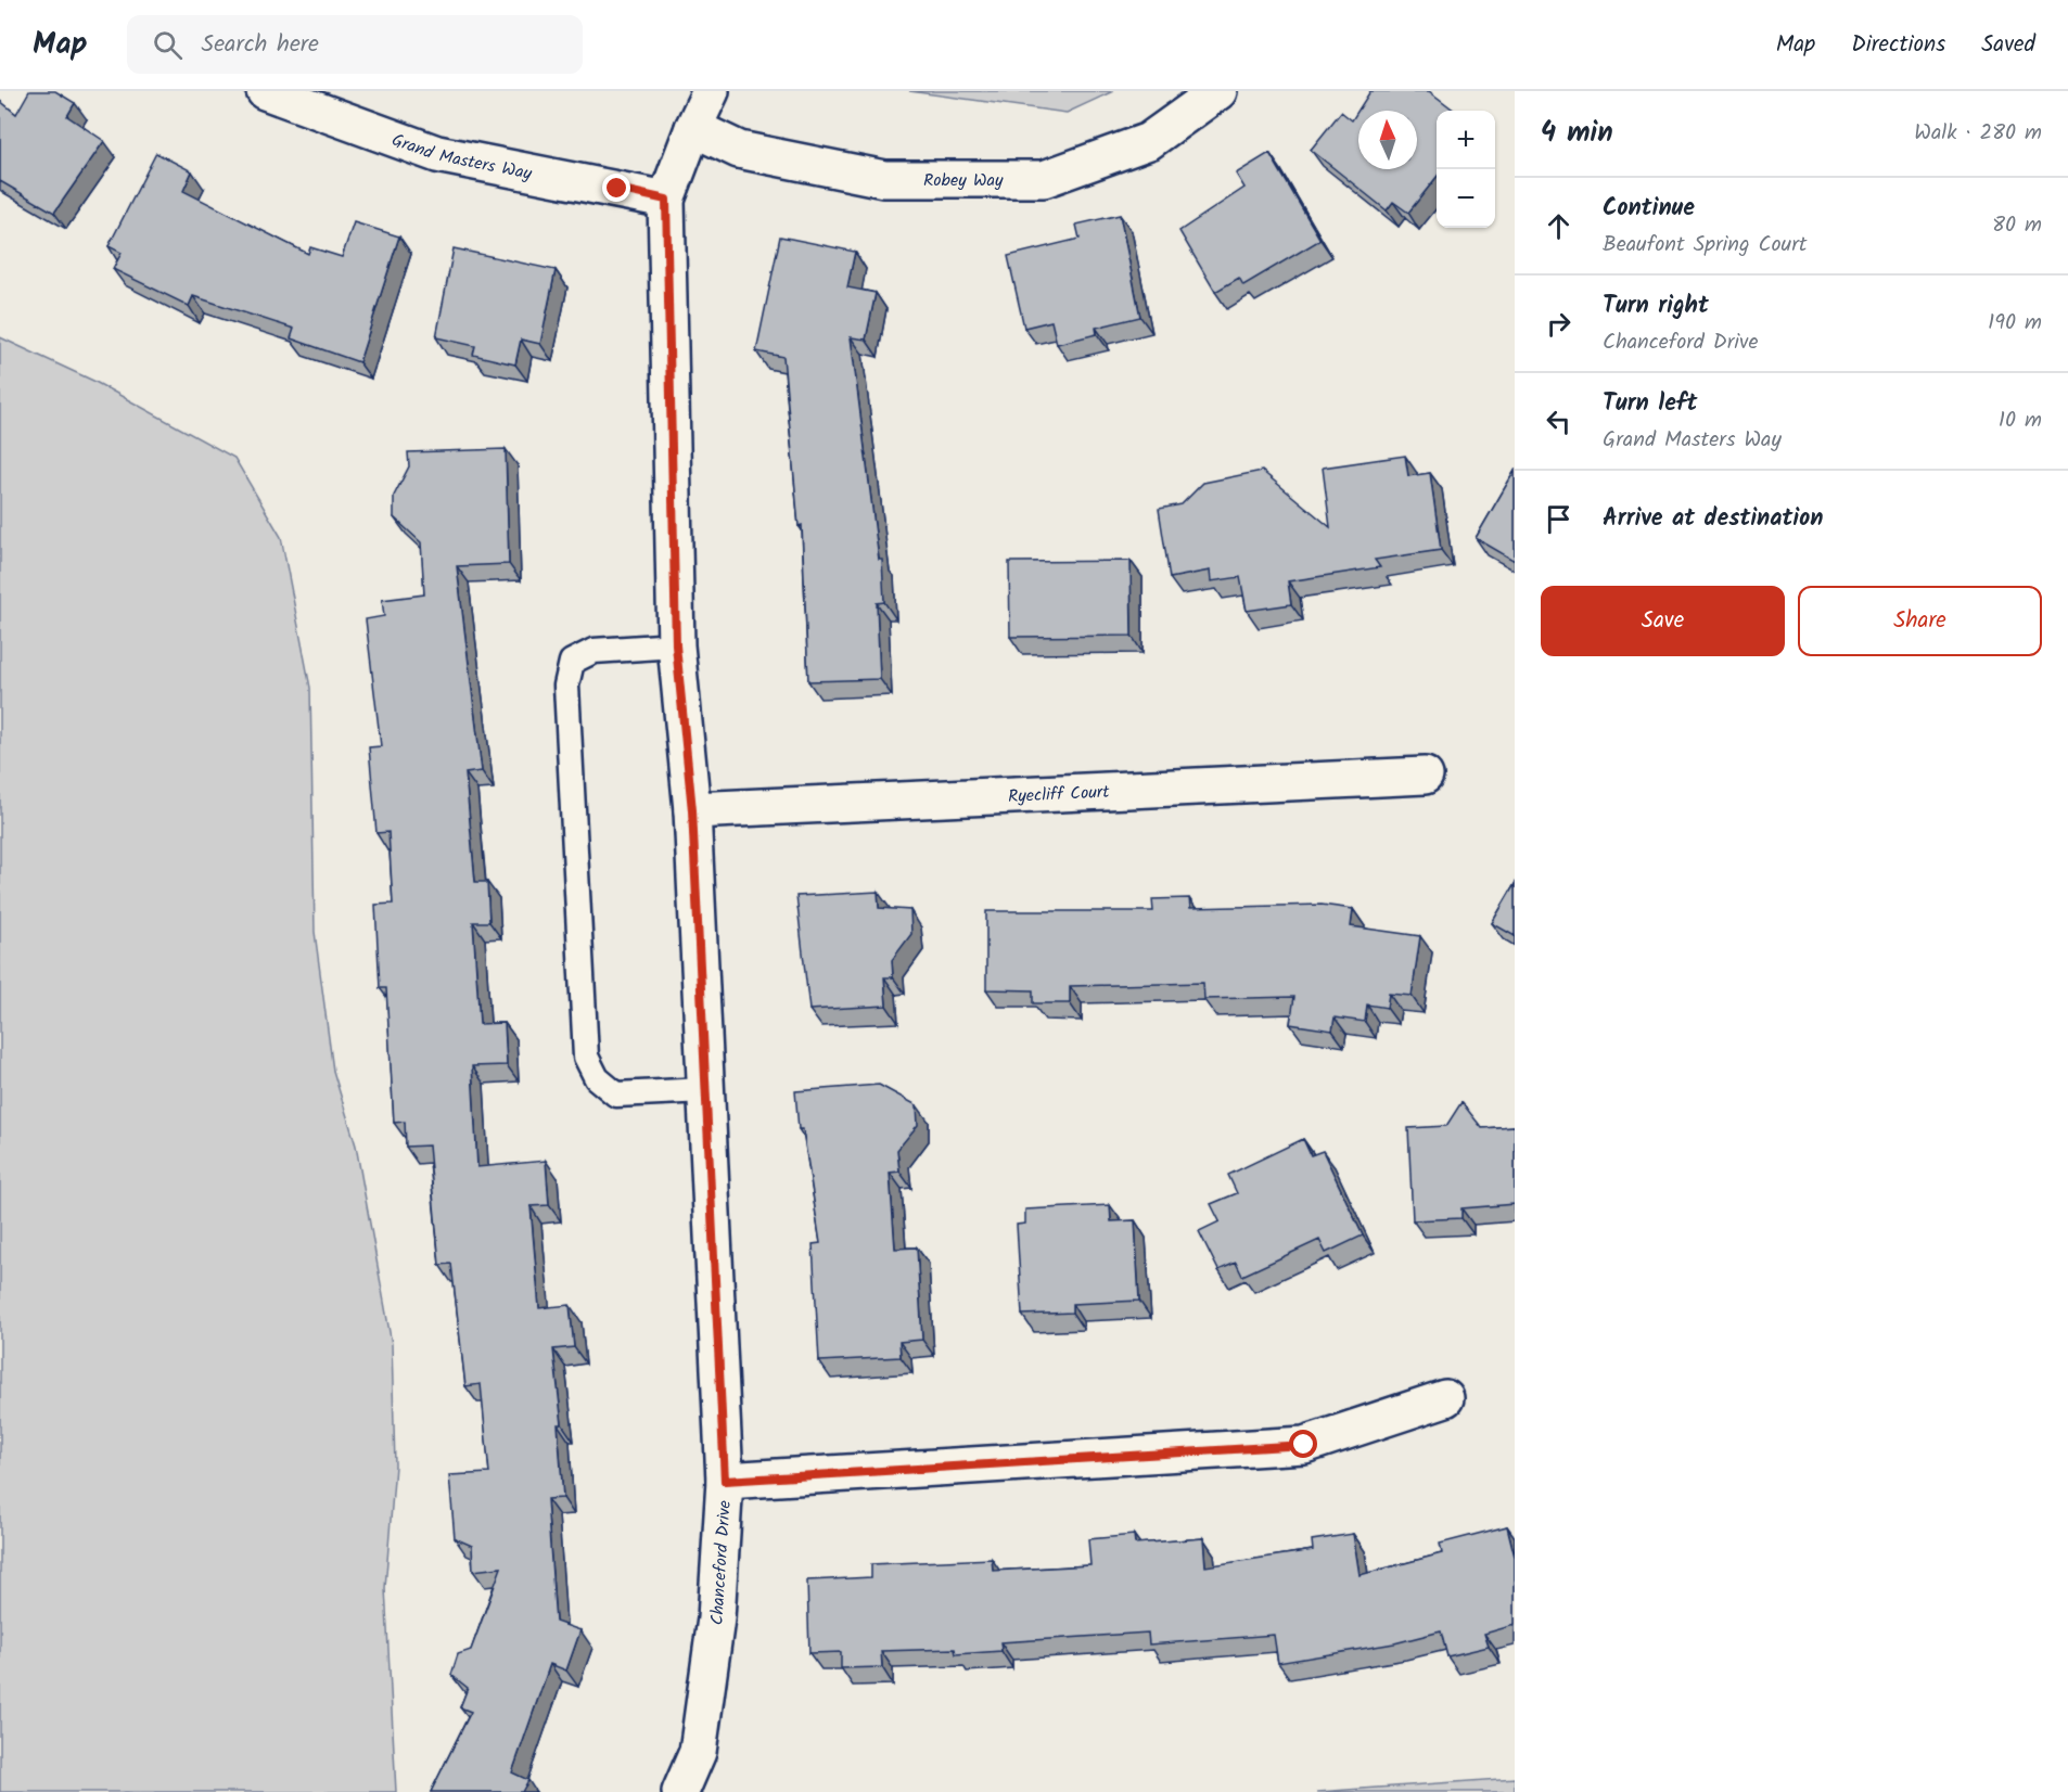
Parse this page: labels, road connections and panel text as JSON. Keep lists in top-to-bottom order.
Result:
{
  "streets": {
    "street": [
      "Grand Masters Way",
      "Robey Way",
      "Ryecliff Court",
      "Chanceford Drive"
    ]
  },
  "crossings": [
    ["Grand Masters Way", "Chanceford Drive"],
    ["Robey Way", "Chanceford Drive"],
    ["Ryecliff Court", "Chanceford Drive"]
  ],
  "north": "top",
  "page": {
    "header": "Map",
    "search": "Search here",
    "nav": ["Map", "Directions", "Saved"],
    "heading": ["4 min", "Walk · 280 m"],
    "map_buttons": ["+", "−"],
    "list": [
      ["Continue", "Beaufont Spring Court", "80 m"],
      ["Turn right", "Chanceford Drive", "190 m"],
      ["Turn left", "Grand Masters Way", "10 m"],
      "Arrive at destination"
    ],
    "buttons": ["Save", "Share"]
  }
}
